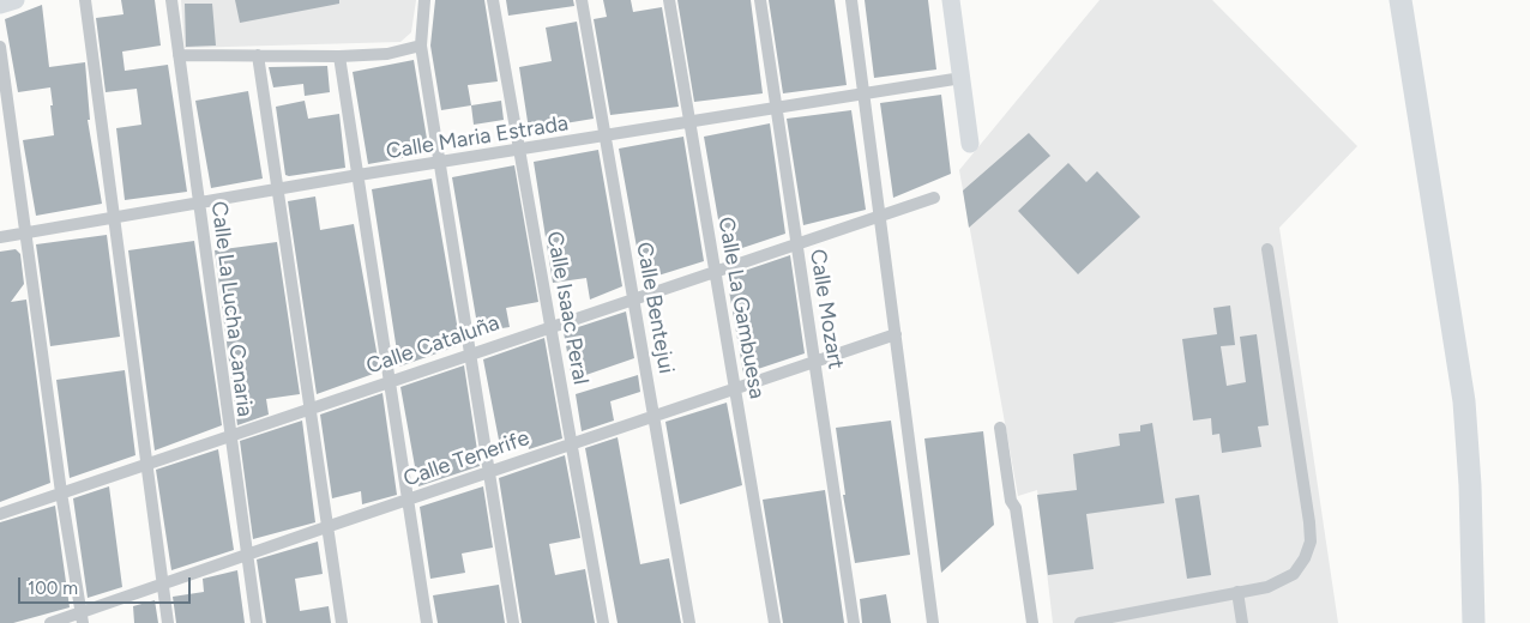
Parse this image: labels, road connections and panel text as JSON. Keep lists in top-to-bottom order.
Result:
{
  "streets": {
    "street": [
      "Calle Maria Estrada",
      "Calle Isaac Peral",
      "Calle Bentejui",
      "Calle La Gambuesa",
      "Calle La Lucha Canaria",
      "Calle Mozart",
      "Calle Cataluña",
      "Calle Tenerife"
    ]
  },
  "crossings": [
    ["Calle Maria Estrada", "Calle Isaac Peral"],
    ["Calle Maria Estrada", "Calle Bentejui"],
    ["Calle Maria Estrada", "Calle La Gambuesa"],
    ["Calle Maria Estrada", "Calle La Lucha Canaria"],
    ["Calle Maria Estrada", "Calle Mozart"],
    ["Calle Isaac Peral", "Calle Cataluña"],
    ["Calle Isaac Peral", "Calle Tenerife"],
    ["Calle Bentejui", "Calle Cataluña"],
    ["Calle Bentejui", "Calle Tenerife"],
    ["Calle La Gambuesa", "Calle Cataluña"],
    ["Calle La Gambuesa", "Calle Tenerife"],
    ["Calle La Lucha Canaria", "Calle Cataluña"],
    ["Calle La Lucha Canaria", "Calle Tenerife"],
    ["Calle Mozart", "Calle Cataluña"],
    ["Calle Mozart", "Calle Tenerife"]
  ],
  "scale_bar": "100 m"
}
